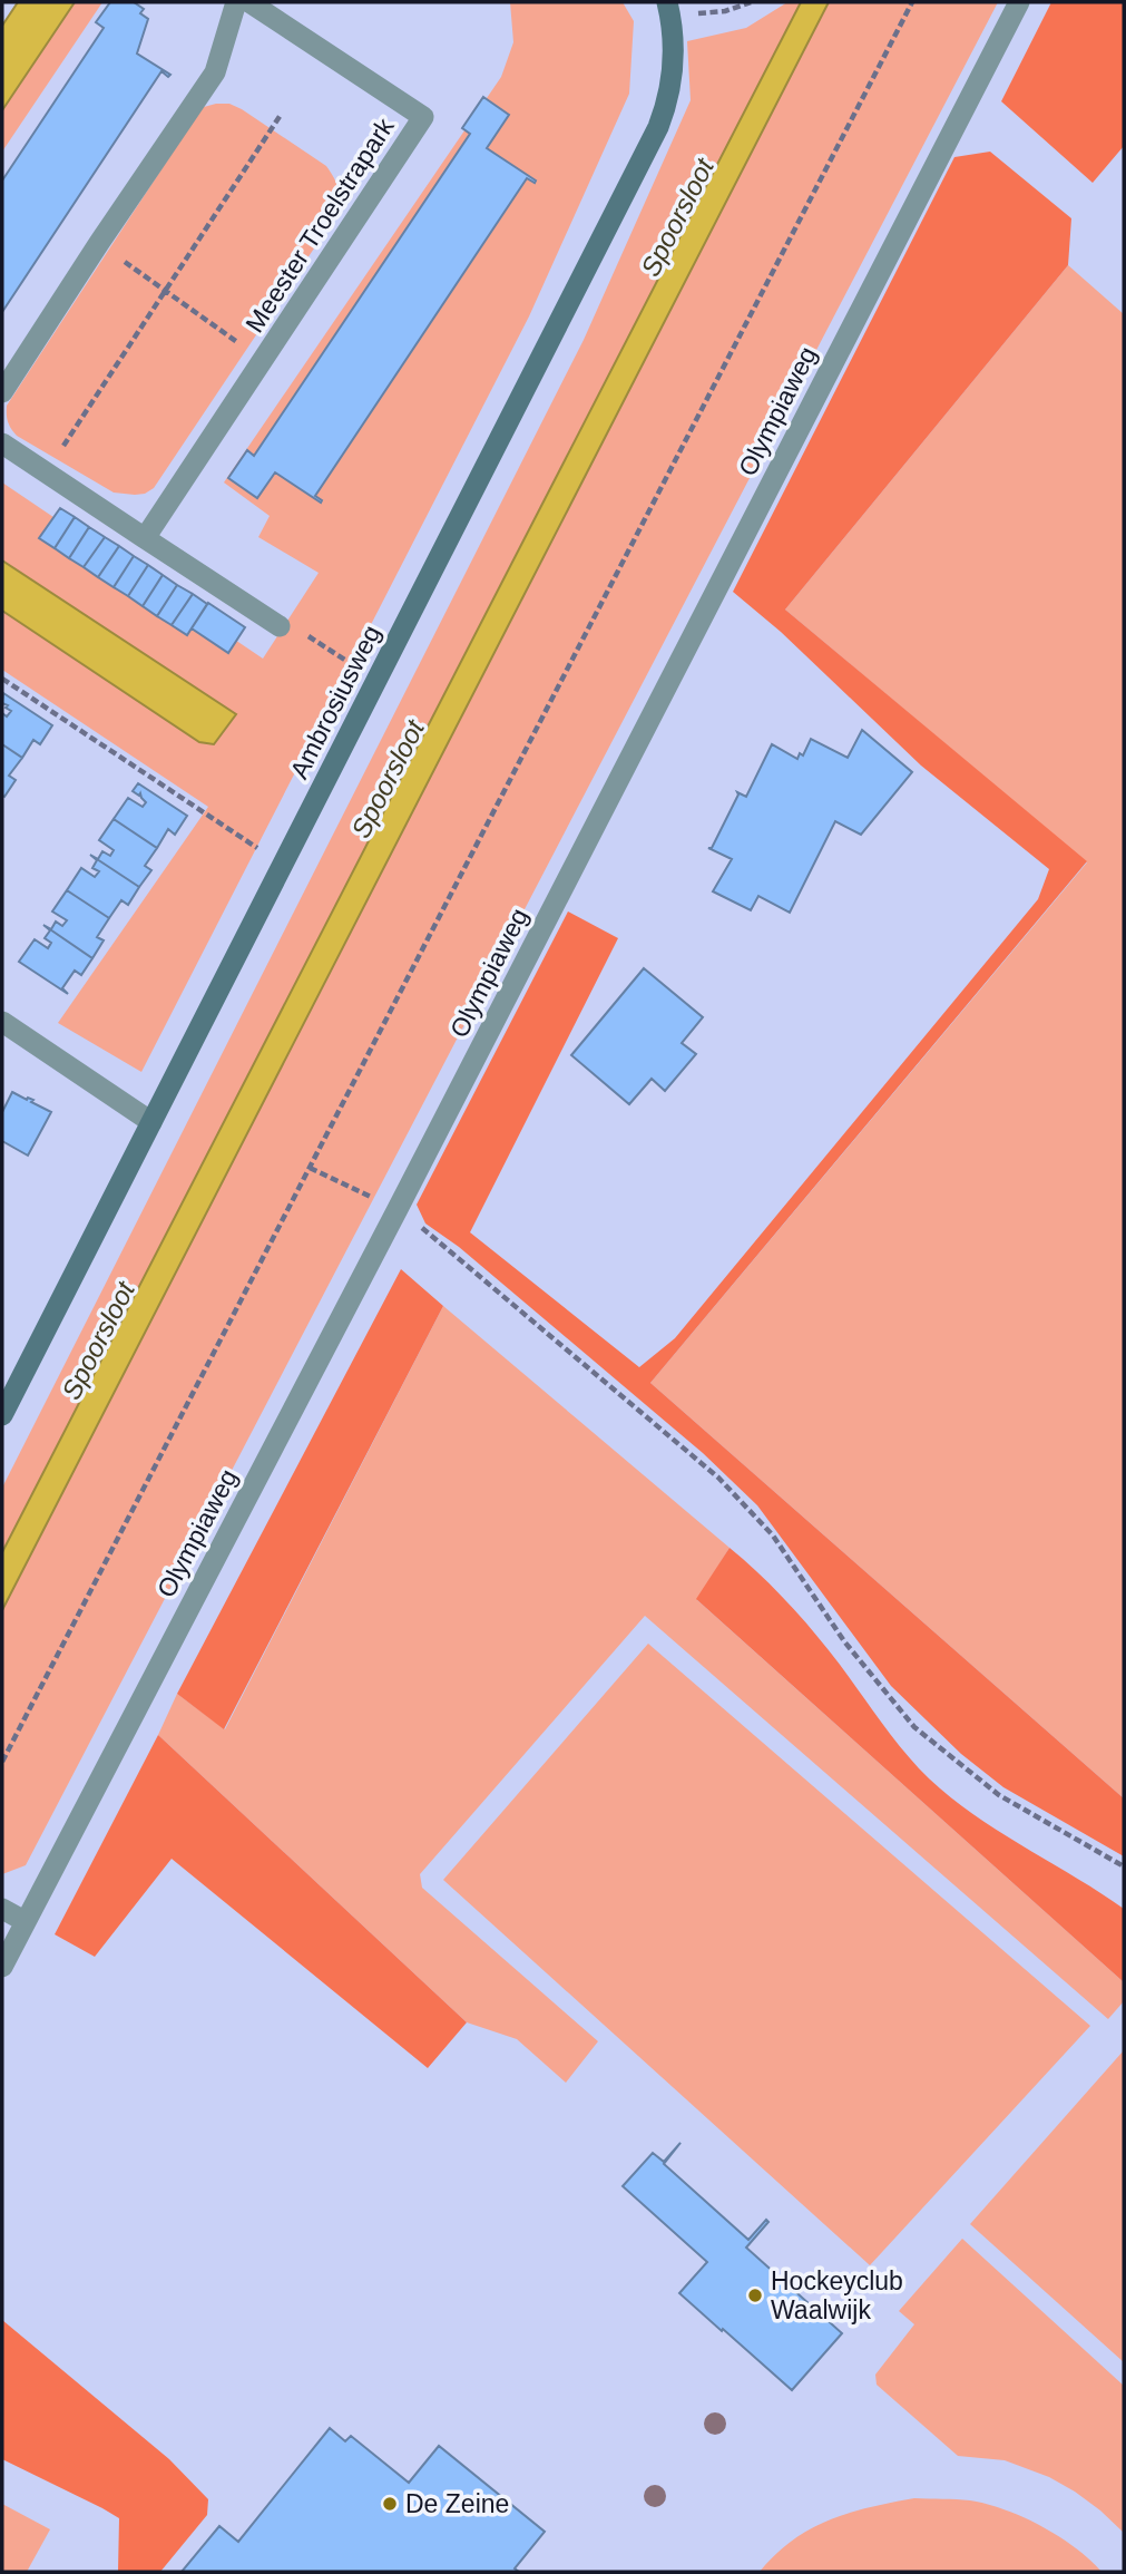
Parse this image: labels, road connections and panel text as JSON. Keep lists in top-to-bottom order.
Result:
{
  "streets": {
    "main road": ["Ambrosiusweg"],
    "street": ["Meester Troelstrapark", "Olympiaweg"]
  },
  "water": ["Spoorsloot"],
  "places": ["Hockeyclub Waalwijk", "De Zeine"]
}
